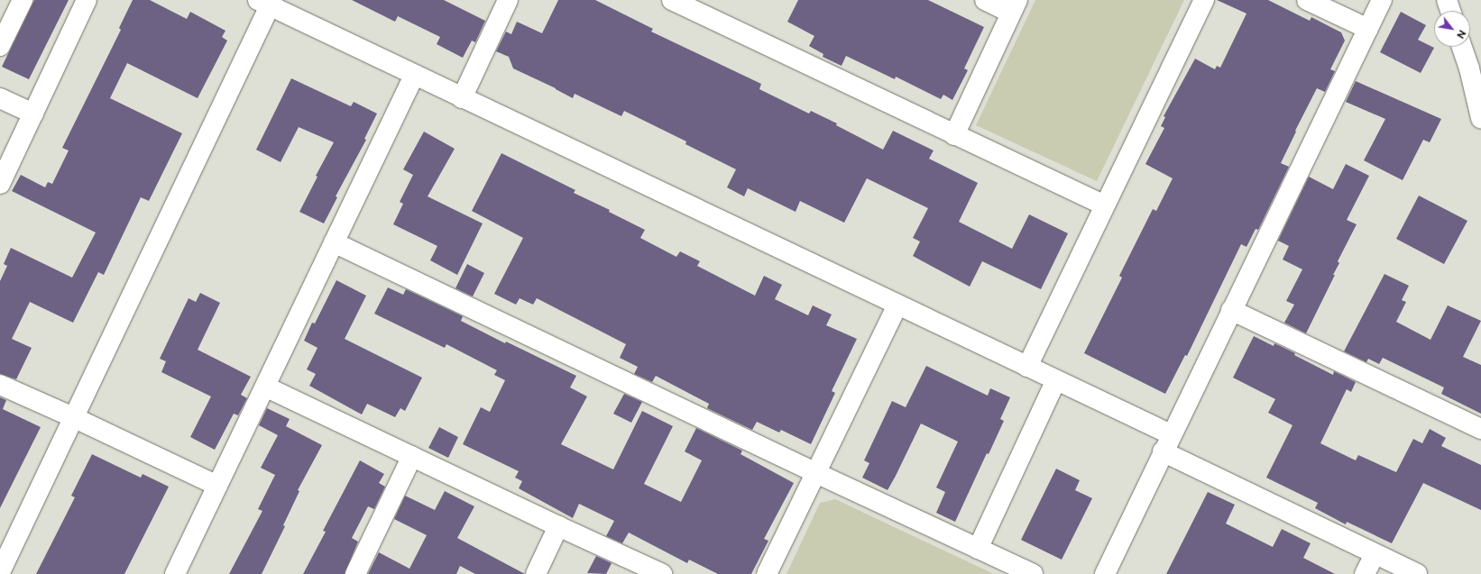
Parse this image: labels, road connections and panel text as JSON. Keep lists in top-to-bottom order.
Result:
{
  "north": "bottom right"
}
